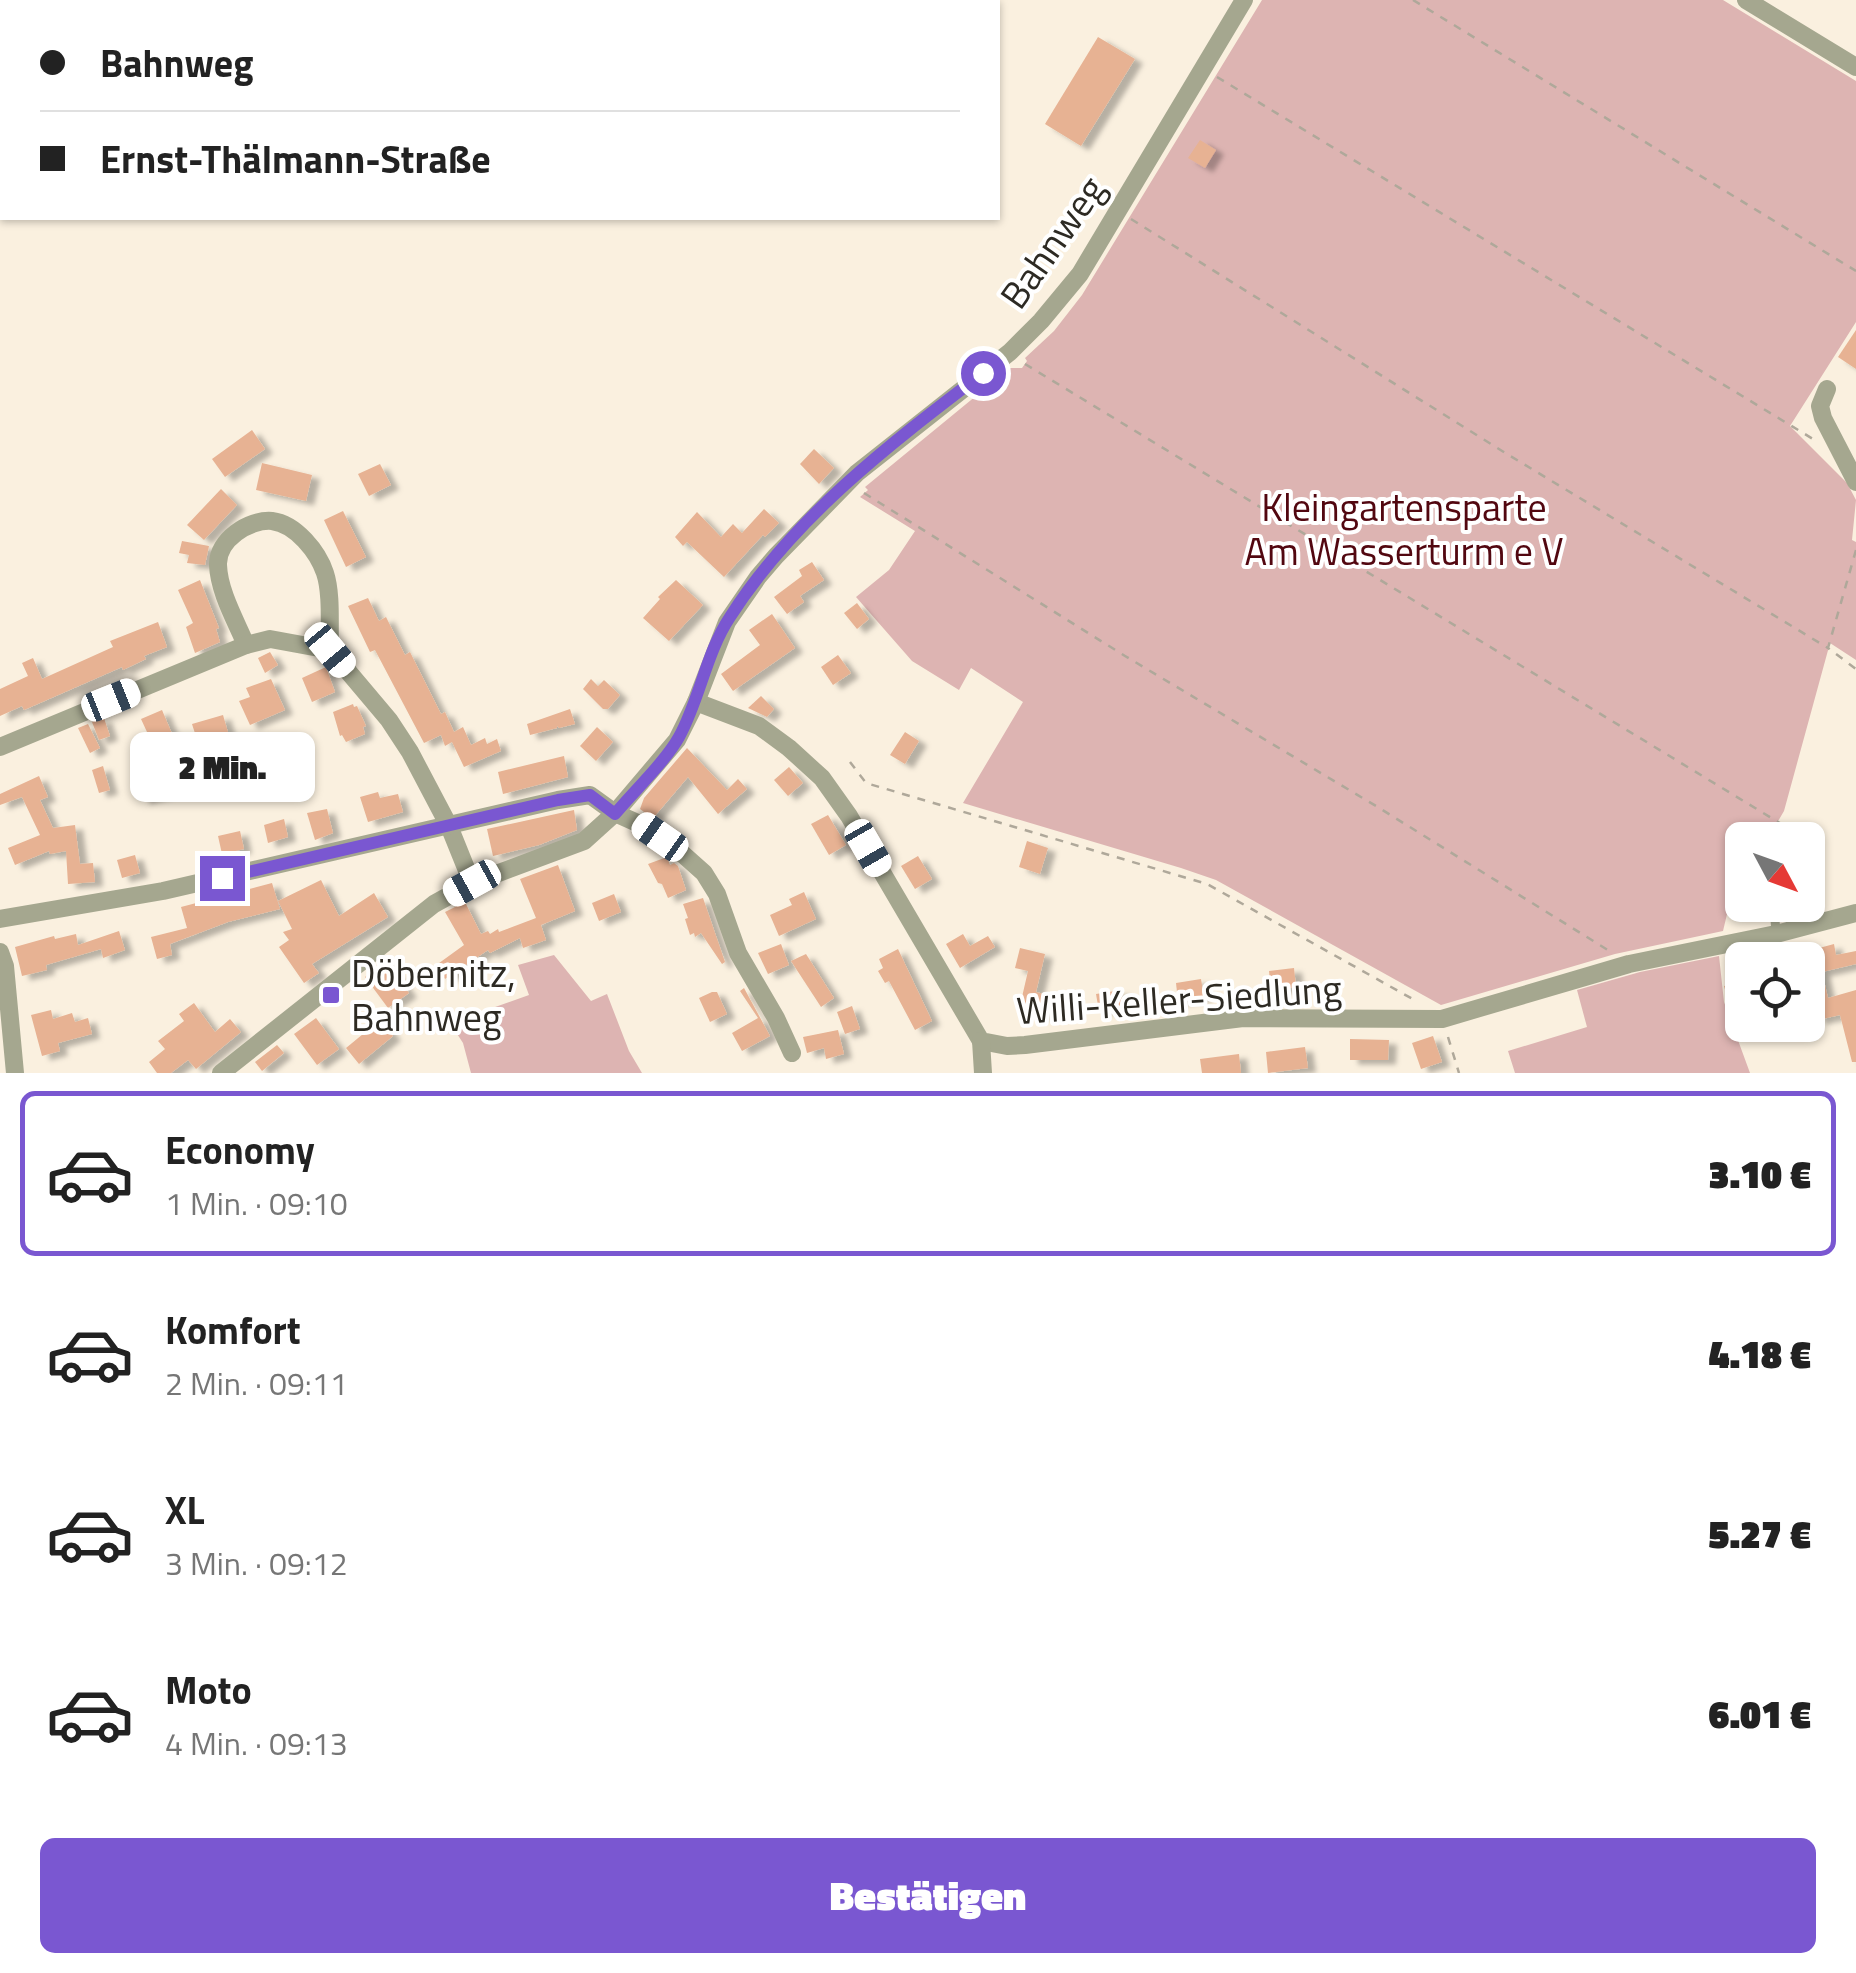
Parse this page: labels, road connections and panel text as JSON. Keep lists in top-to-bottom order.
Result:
{
  "streets": {
    "street": ["Bahnweg", "Willi-Keller-Siedlung"]
  },
  "crossings": [
    ["Bahnweg", "Willi-Keller-Siedlung"]
  ],
  "parks": ["Kleingartensparte Am Wasserturm e V"],
  "places": {
    "transit": ["Döbernitz, Bahnweg"]
  },
  "north": "bottom right",
  "page": {
    "banner": ["Bahnweg", "Ernst-Thälmann-Straße"],
    "bubble": "2 Min.",
    "list": [
      {
        "name": "Economy",
        "note": "1 Min. · 09:10",
        "value": "3.10 €"
      },
      {
        "name": "Komfort",
        "note": "2 Min. · 09:11",
        "value": "4.18 €"
      },
      {
        "name": "XL",
        "note": "3 Min. · 09:12",
        "value": "5.27 €"
      },
      {
        "name": "Moto",
        "note": "4 Min. · 09:13",
        "value": "6.01 €"
      }
    ],
    "buttons": "Bestätigen"
  }
}
